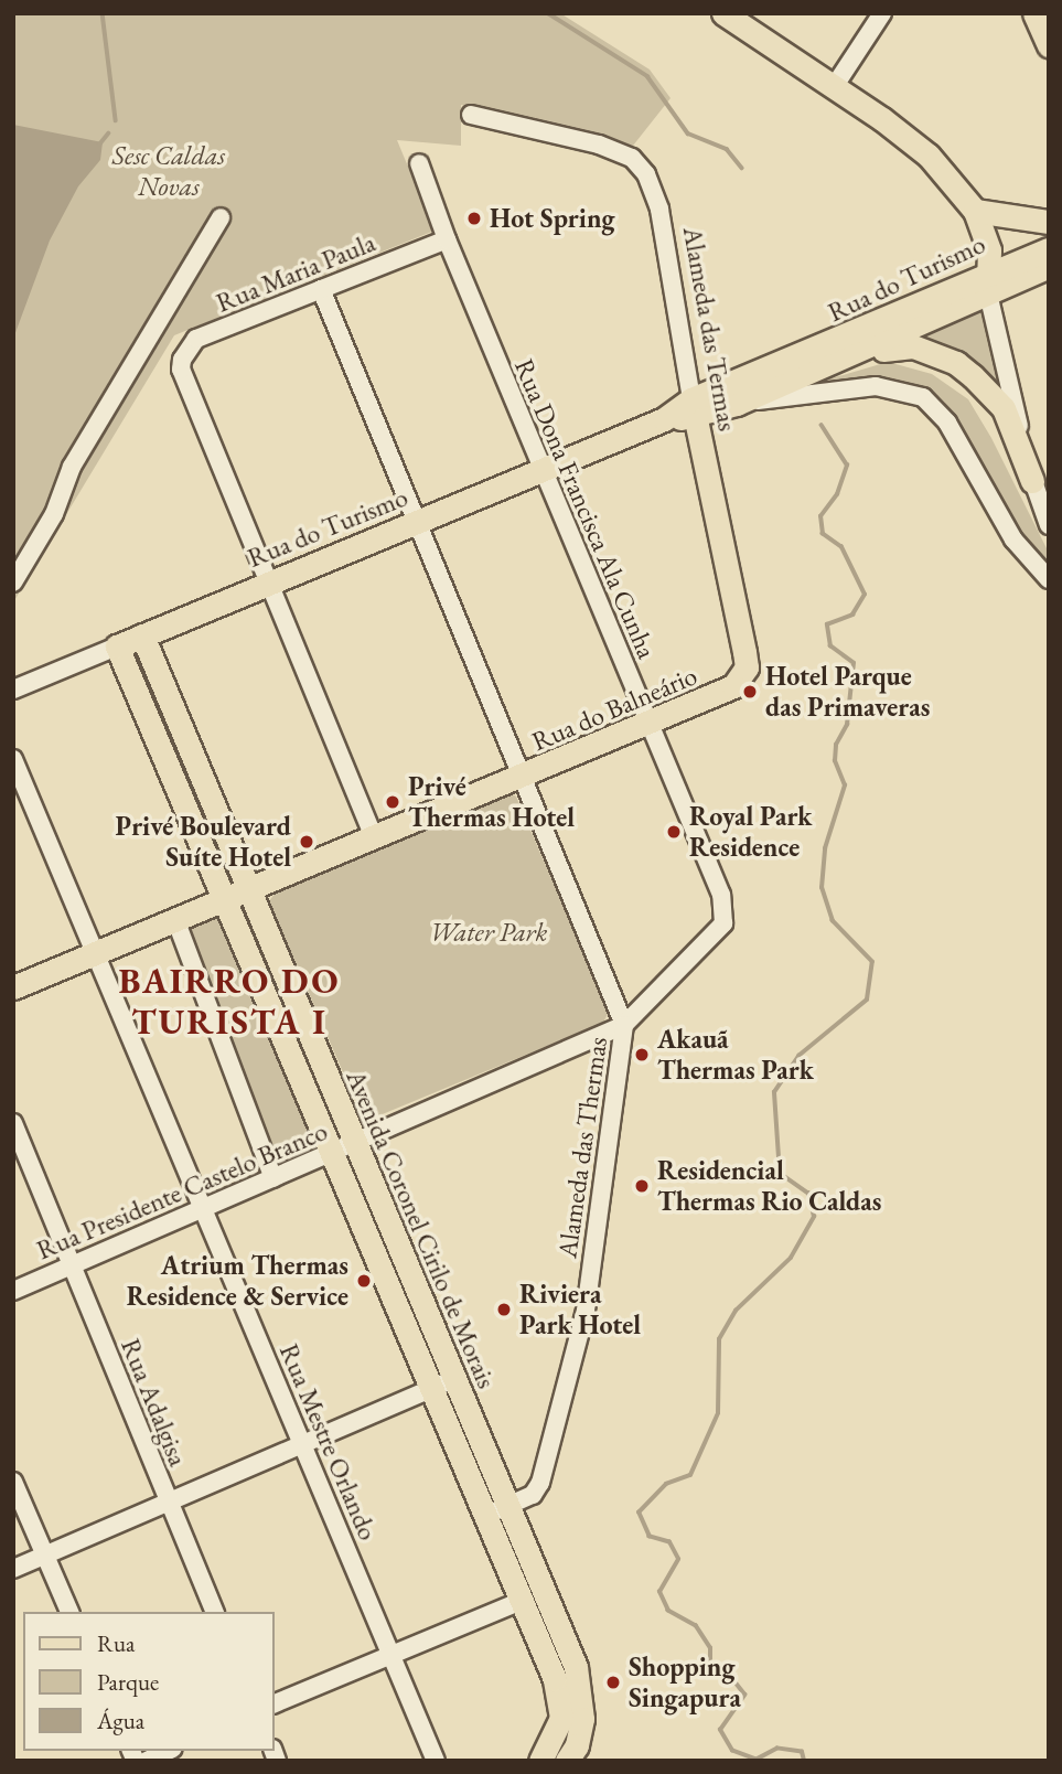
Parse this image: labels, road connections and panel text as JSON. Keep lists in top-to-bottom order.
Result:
{
  "streets": {
    "main road": [
      "Rua do Turismo",
      "Alameda das Termas",
      "Rua do Balneário",
      "Avenida Coronel Cirilo de Morais"
    ],
    "street": [
      "Rua Maria Paula",
      "Rua Dona Francisca Ala Cunha",
      "Alameda das Thermas",
      "Rua Presidente Castelo Branco",
      "Rua Adalgisa",
      "Rua Mestre Orlando"
    ]
  },
  "crossings": [
    ["Rua Maria Paula", "Rua do Turismo"],
    ["Rua Maria Paula", "Rua Dona Francisca Ala Cunha"],
    ["Rua do Turismo", "Alameda das Termas"],
    ["Rua do Turismo", "Rua Dona Francisca Ala Cunha"],
    ["Rua do Turismo", "Avenida Coronel Cirilo de Morais"],
    ["Alameda das Termas", "Rua do Balneário"],
    ["Rua Dona Francisca Ala Cunha", "Rua do Balneário"],
    ["Rua Dona Francisca Ala Cunha", "Alameda das Thermas"],
    ["Rua Dona Francisca Ala Cunha", "Rua Presidente Castelo Branco"],
    ["Rua do Balneário", "Avenida Coronel Cirilo de Morais"],
    ["Rua do Balneário", "Rua Mestre Orlando"],
    ["Alameda das Thermas", "Rua Presidente Castelo Branco"],
    ["Alameda das Thermas", "Avenida Coronel Cirilo de Morais"],
    ["Rua Presidente Castelo Branco", "Avenida Coronel Cirilo de Morais"],
    ["Rua Presidente Castelo Branco", "Rua Adalgisa"],
    ["Rua Presidente Castelo Branco", "Rua Mestre Orlando"]
  ],
  "districts": ["BAIRRO DO TURISTA I"],
  "parks": ["Sesc Caldas Novas", "Water Park"],
  "places": [
    "Hot Spring",
    "Hotel Parque das Primaveras",
    "Privé Thermas Hotel",
    "Royal Park Residence",
    "Privé Boulevard Suíte Hotel",
    "Akauã Thermas Park",
    "Residencial Thermas Rio Caldas",
    "Atrium Thermas Residence & Service",
    "Riviera Park Hotel",
    "Shopping Singapura"
  ],
  "legend": ["Rua", "Parque", "Água"]
}
